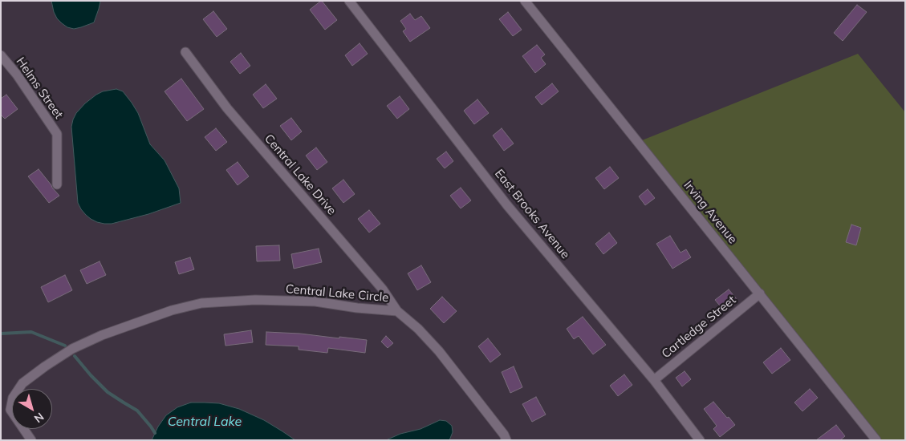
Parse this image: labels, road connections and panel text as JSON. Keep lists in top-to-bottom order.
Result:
{
  "streets": {
    "street": [
      "Helms Street",
      "Central Lake Drive",
      "Irving Avenue",
      "East Brooks Avenue",
      "Central Lake Circle",
      "Cartledge Street"
    ]
  },
  "crossings": [
    ["Central Lake Drive", "Central Lake Circle"],
    ["Irving Avenue", "Cartledge Street"],
    ["East Brooks Avenue", "Cartledge Street"]
  ],
  "water": ["Central Lake"],
  "north": "bottom right"
}
